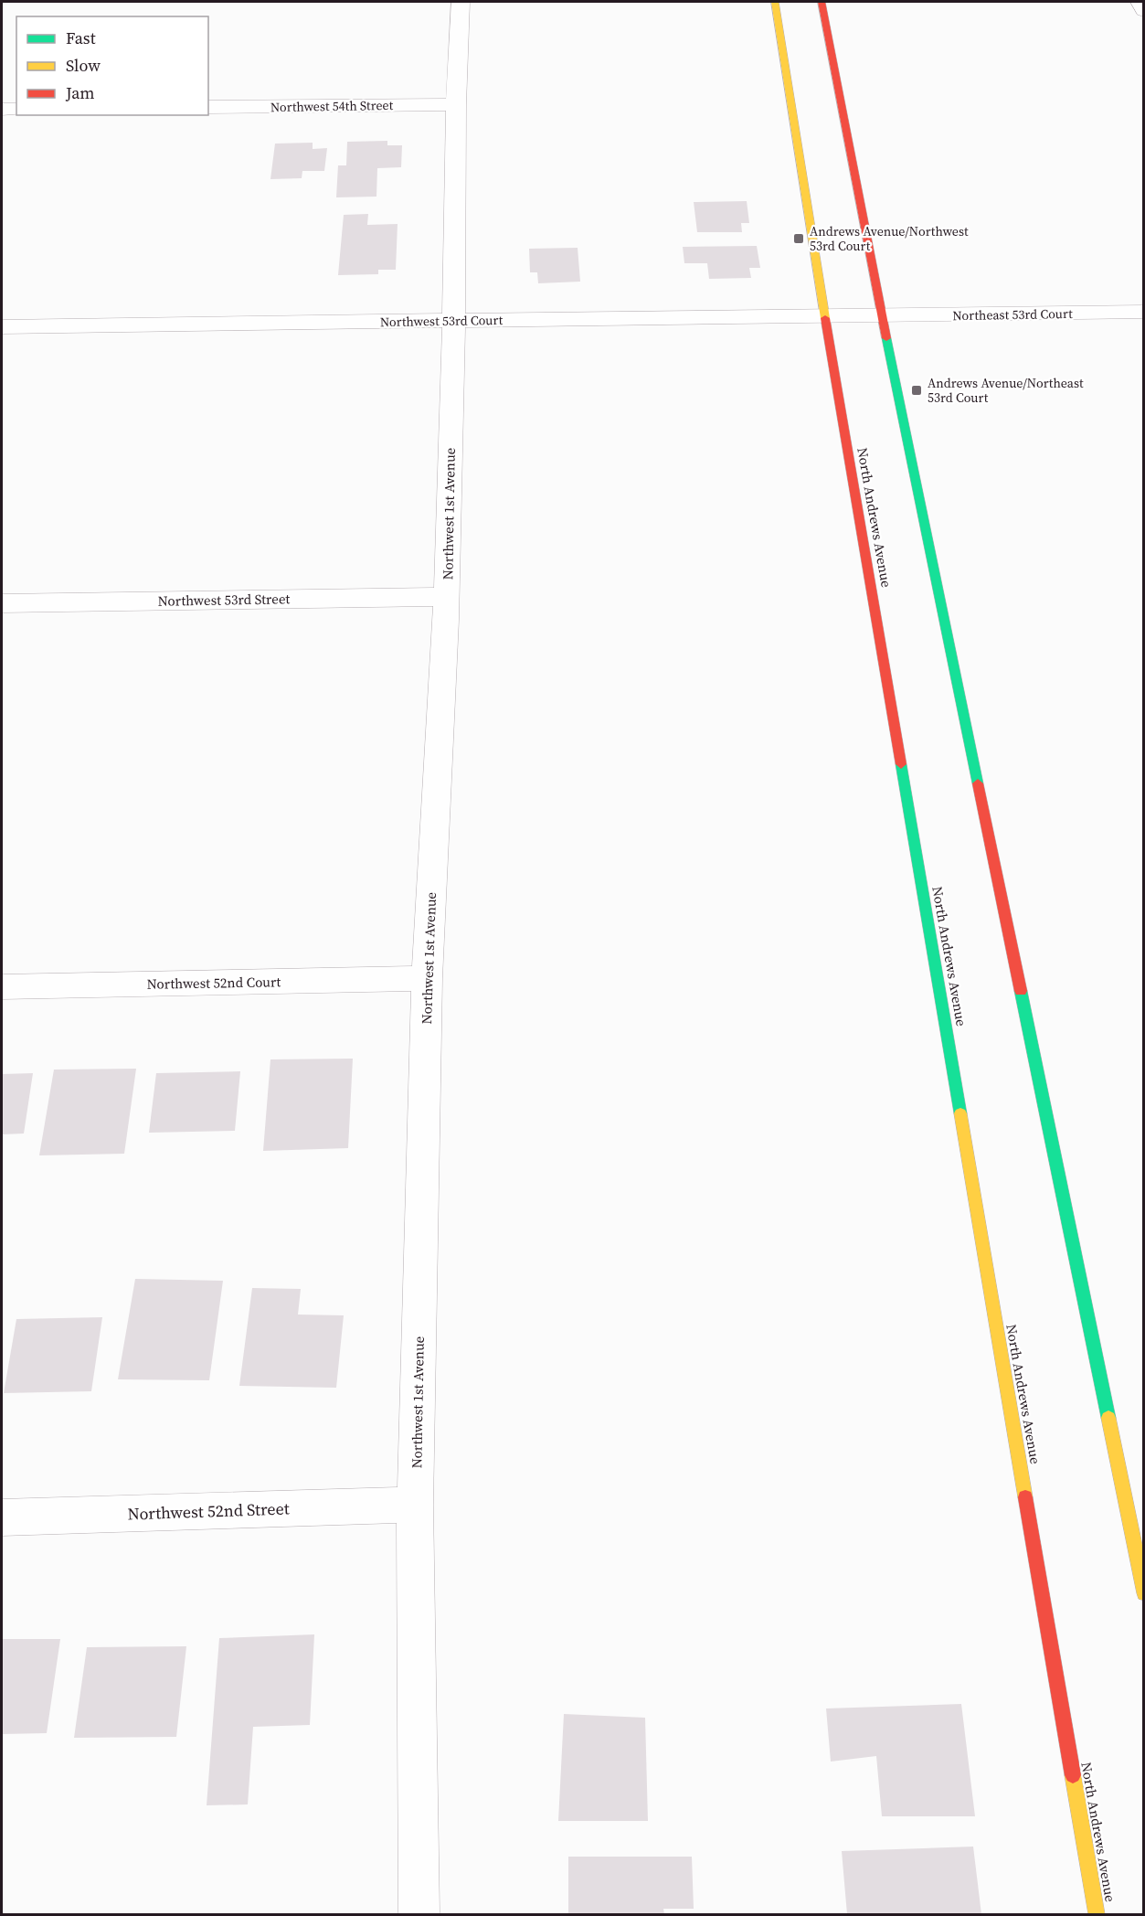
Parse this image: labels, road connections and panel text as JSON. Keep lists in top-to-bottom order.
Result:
{
  "streets": {
    "main road": ["North Andrews Avenue"],
    "street": [
      "Northwest 54th Street",
      "Northeast 53rd Court",
      "Northwest 53rd Court",
      "Northwest 1st Avenue",
      "Northwest 53rd Street",
      "Northwest 52nd Court",
      "Northwest 52nd Street"
    ]
  },
  "crossings": [
    ["Northwest 54th Street", "Northwest 1st Avenue"],
    ["Northeast 53rd Court", "Northwest 53rd Court"],
    ["Northwest 53rd Court", "Northwest 1st Avenue"],
    ["Northwest 53rd Court", "North Andrews Avenue"],
    ["Northwest 1st Avenue", "Northwest 53rd Street"],
    ["Northwest 1st Avenue", "Northwest 52nd Court"],
    ["Northwest 1st Avenue", "Northwest 52nd Street"]
  ],
  "places": {
    "transit": ["Andrews Avenue/Northwest 53rd Court", "Andrews Avenue/Northeast 53rd Court"]
  },
  "legend": ["Fast", "Slow", "Jam"]
}
